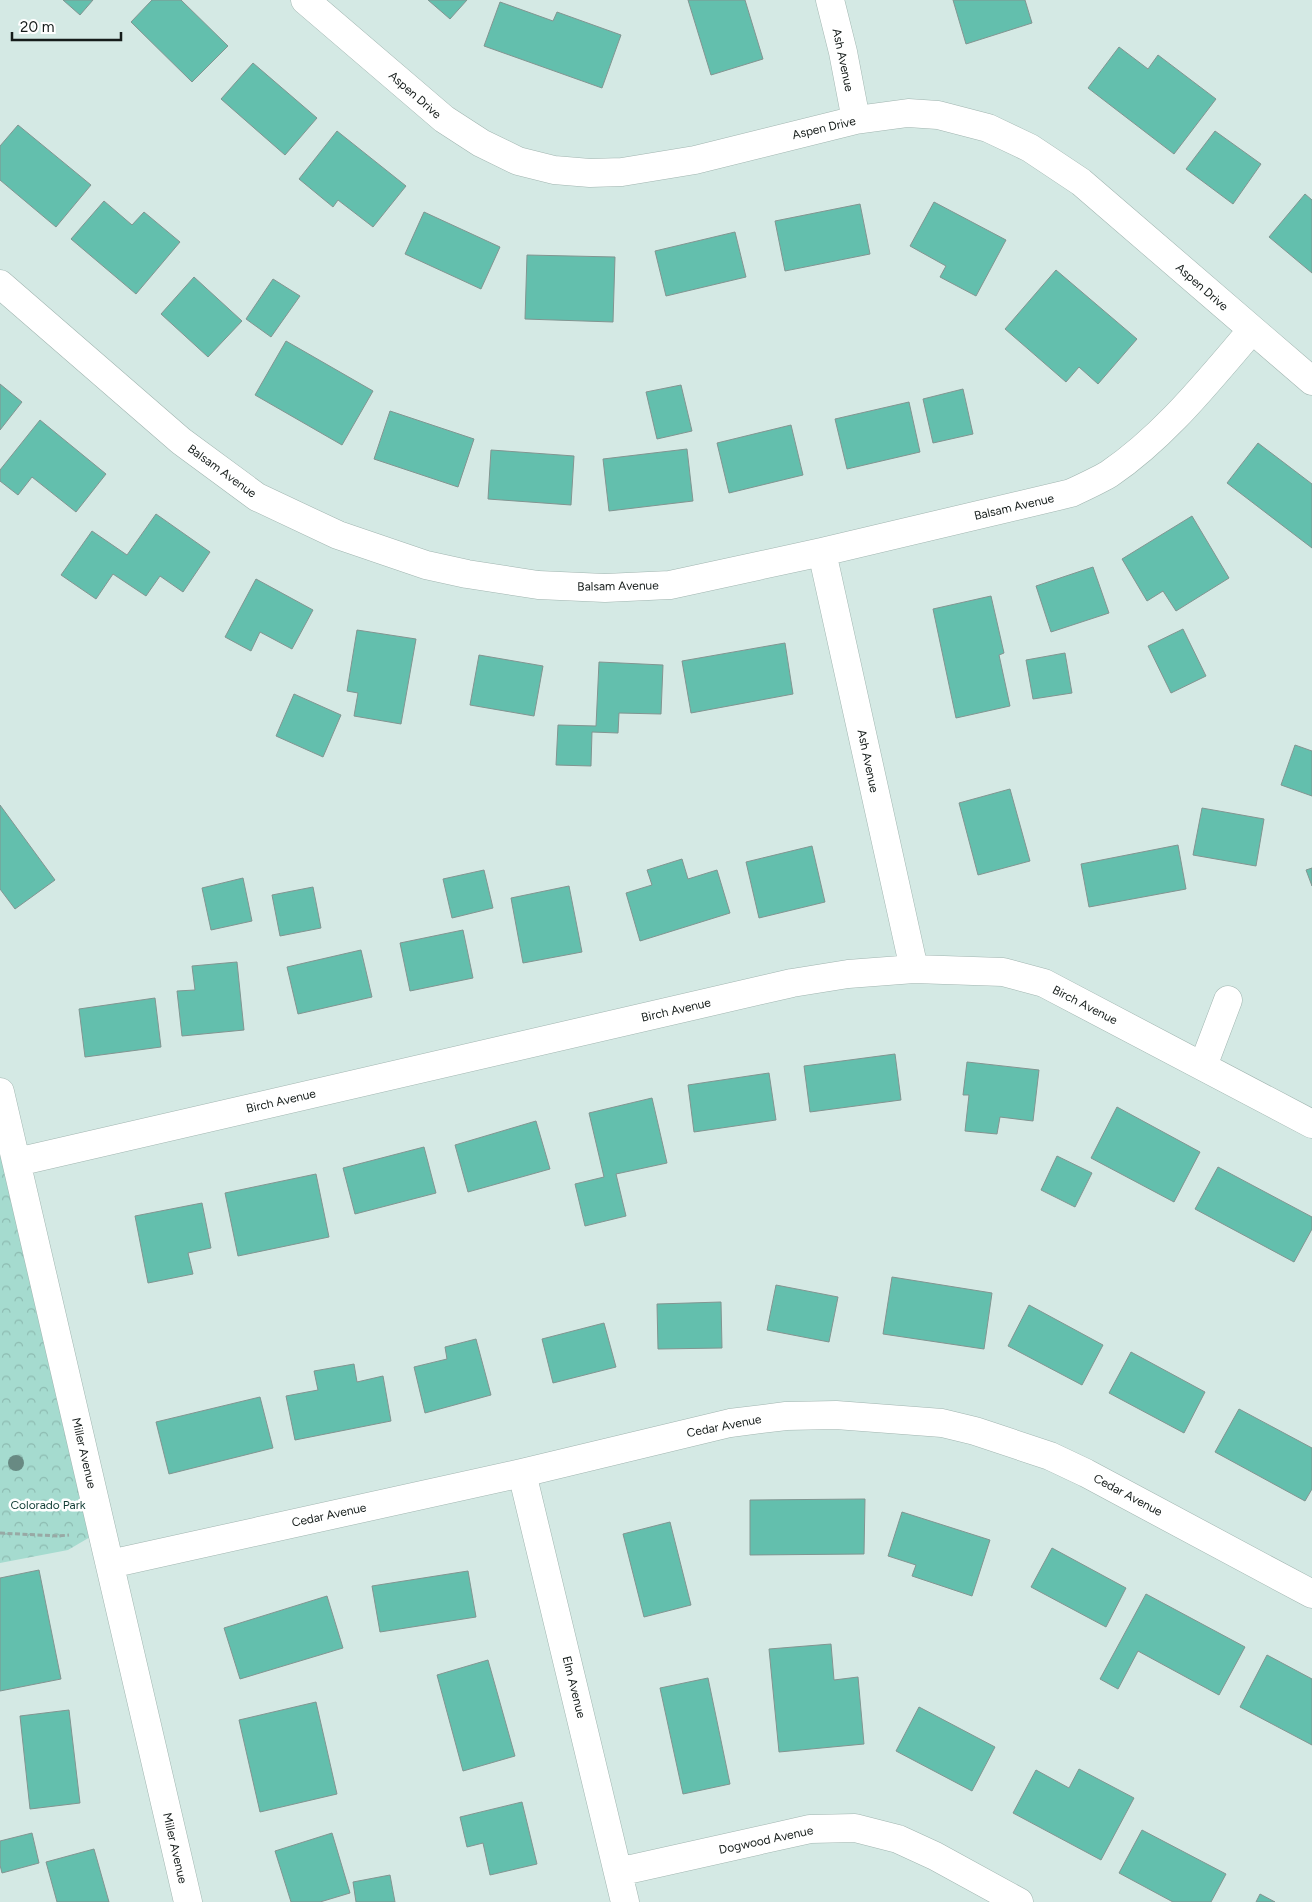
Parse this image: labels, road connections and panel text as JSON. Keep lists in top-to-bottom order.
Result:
{
  "streets": {
    "street": [
      "Ash Avenue",
      "Aspen Drive",
      "Balsam Avenue",
      "Birch Avenue",
      "Cedar Avenue",
      "Miller Avenue",
      "Elm Avenue",
      "Dogwood Avenue"
    ]
  },
  "crossings": [
    ["Ash Avenue", "Aspen Drive"],
    ["Ash Avenue", "Balsam Avenue"],
    ["Ash Avenue", "Birch Avenue"],
    ["Aspen Drive", "Balsam Avenue"],
    ["Birch Avenue", "Miller Avenue"],
    ["Cedar Avenue", "Miller Avenue"],
    ["Cedar Avenue", "Elm Avenue"],
    ["Elm Avenue", "Dogwood Avenue"]
  ],
  "parks": ["Colorado Park"],
  "scale_bar": "20 m"
}
